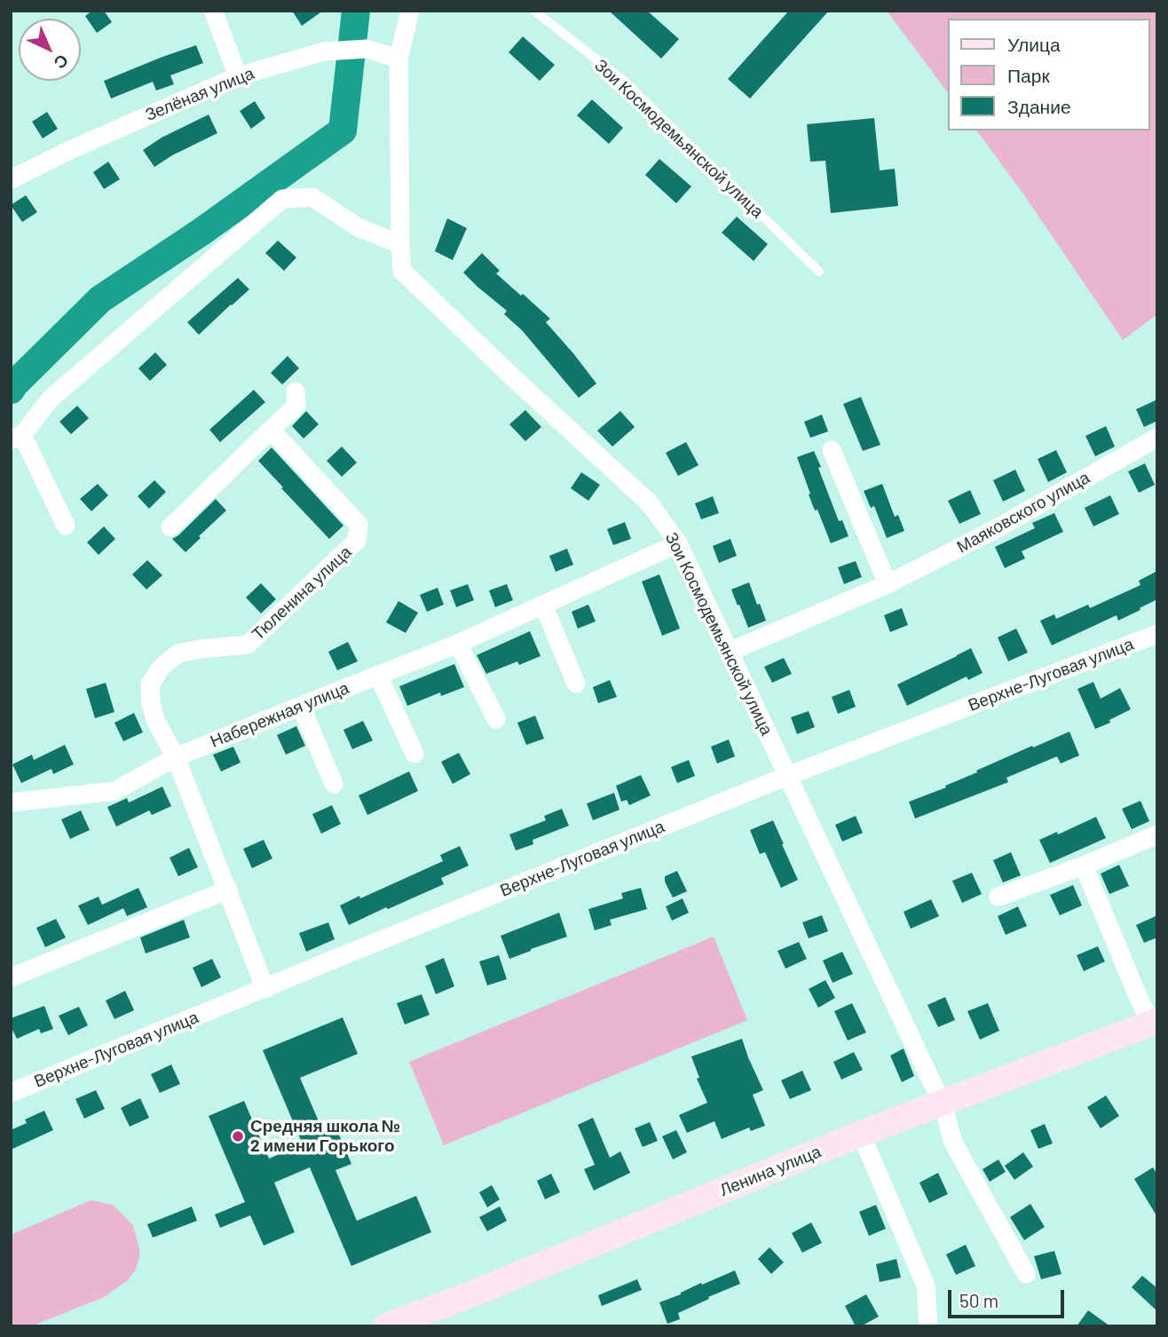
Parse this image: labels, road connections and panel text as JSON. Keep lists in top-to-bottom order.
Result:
{
  "streets": {
    "main road": ["Ленина улица"],
    "street": [
      "Зелёная улица",
      "Зои Космодемьянской улица",
      "Маяковского улица",
      "Тюленина улица",
      "Верхне-Луговая улица",
      "Набережная улица"
    ]
  },
  "crossings": [
    ["Зелёная улица", "Зои Космодемьянской улица"],
    ["Зои Космодемьянской улица", "Маяковского улица"],
    ["Зои Космодемьянской улица", "Верхне-Луговая улица"],
    ["Зои Космодемьянской улица", "Набережная улица"],
    ["Зои Космодемьянской улица", "Ленина улица"],
    ["Тюленина улица", "Верхне-Луговая улица"],
    ["Тюленина улица", "Набережная улица"]
  ],
  "places": ["Средняя школа № 2 имени Горького"],
  "legend": ["Улица", "Парк", "Здание"],
  "scale_bar": "50 m",
  "north": "bottom right"
}
